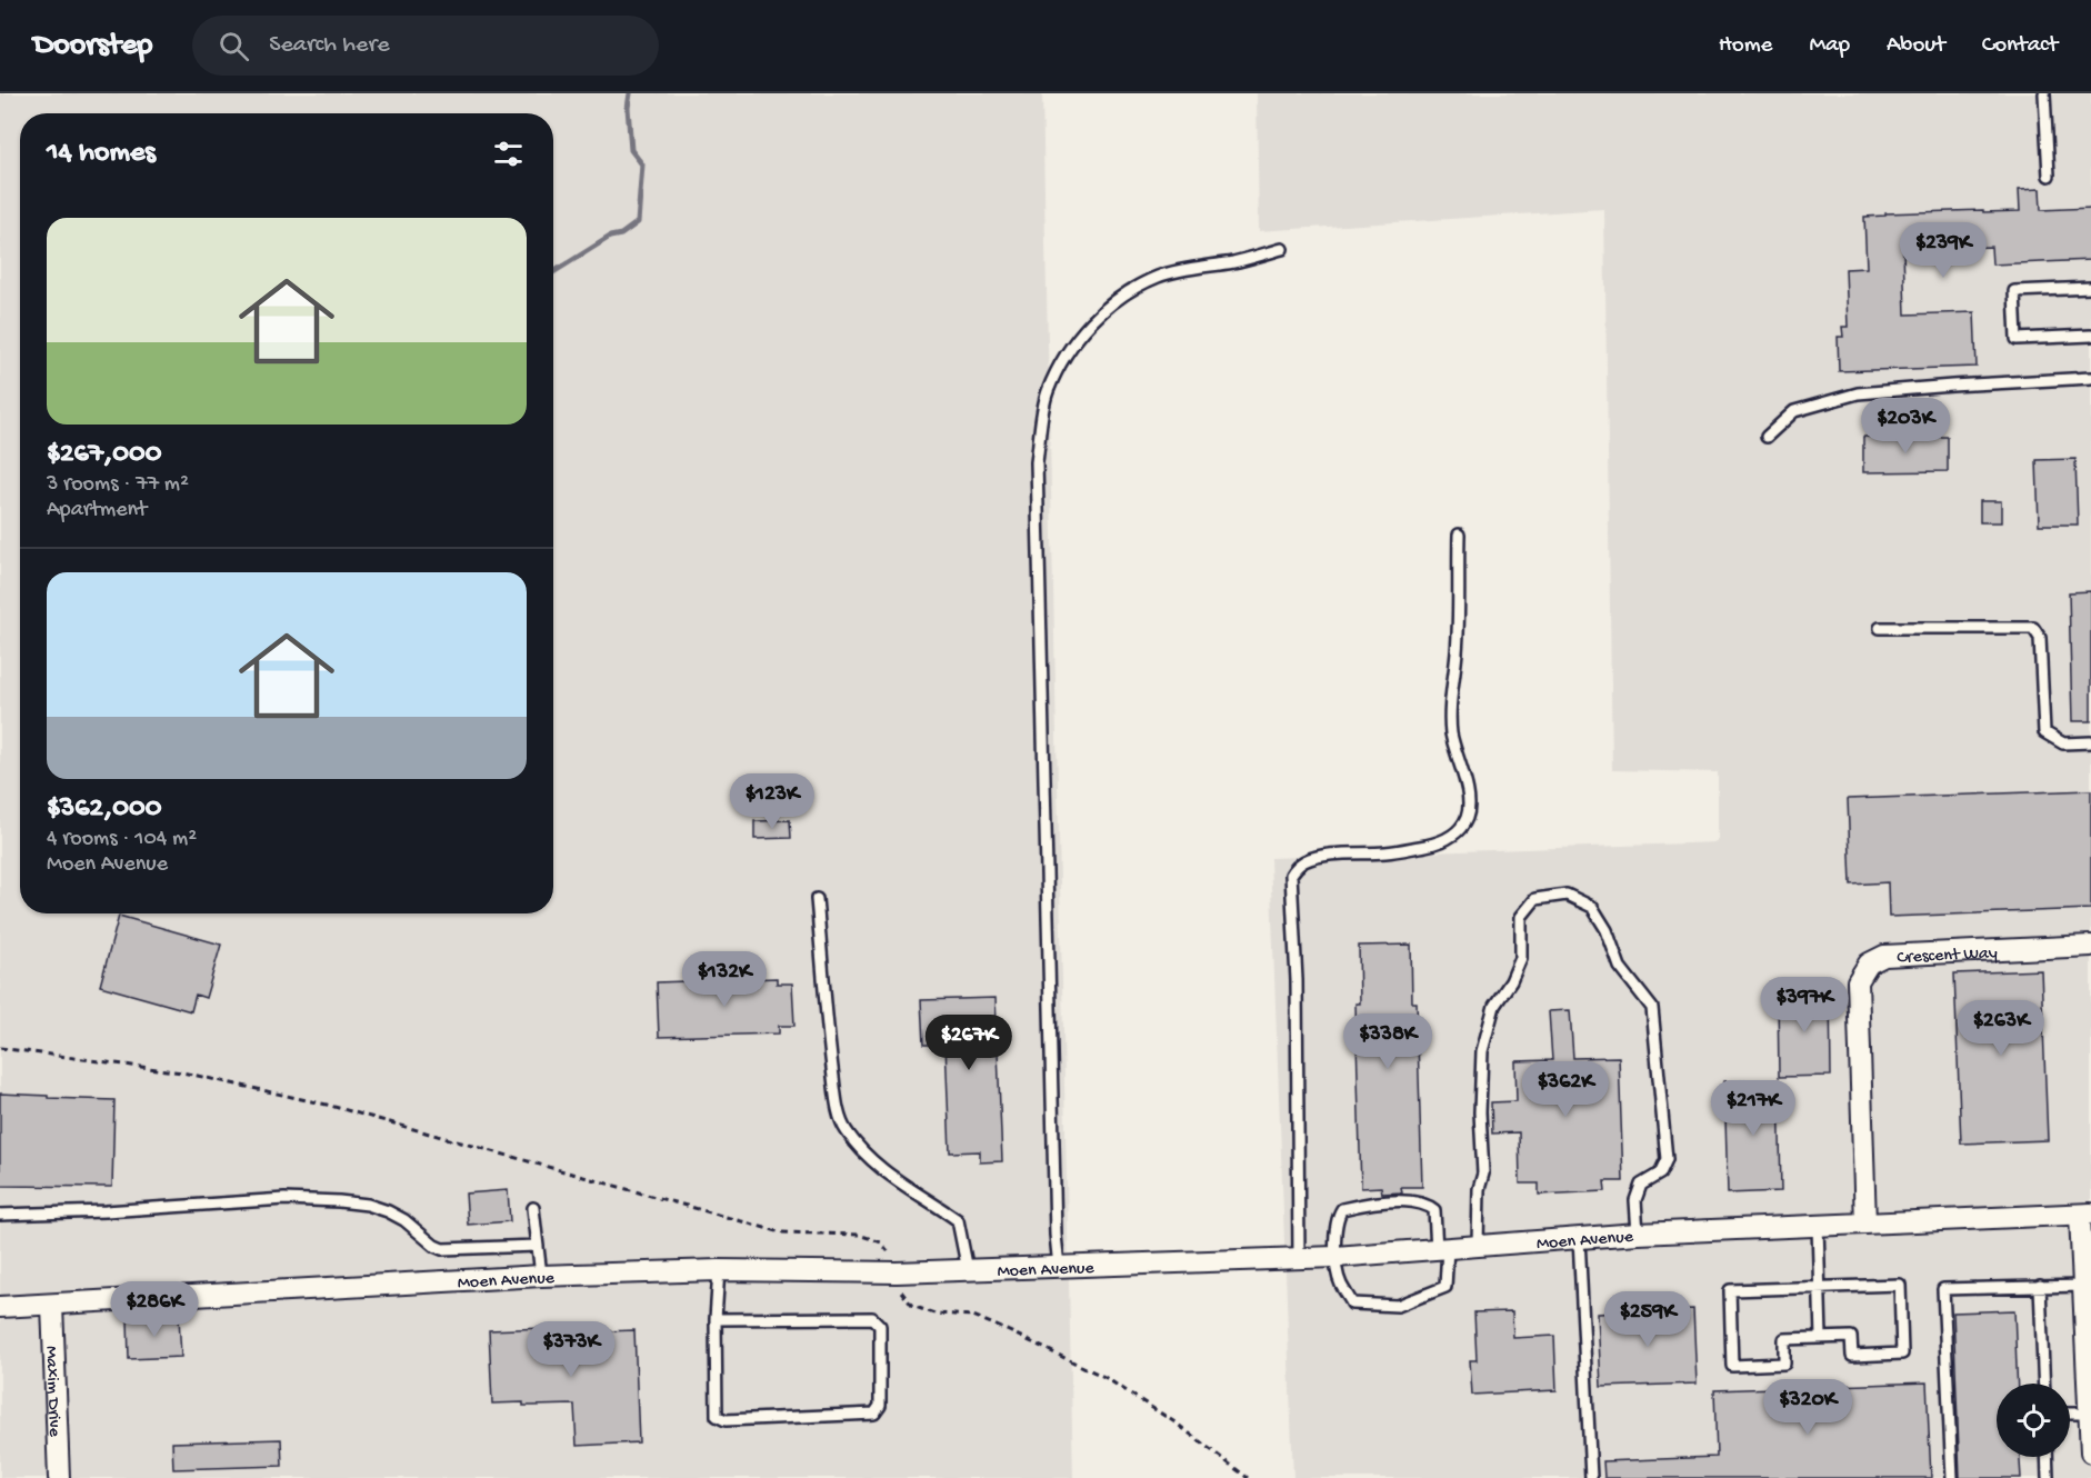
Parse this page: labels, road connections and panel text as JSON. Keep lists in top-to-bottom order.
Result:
{
  "streets": {
    "street": ["Crescent Way", "Moen Avenue", "Maxim Drive"]
  },
  "crossings": [
    ["Crescent Way", "Moen Avenue"],
    ["Moen Avenue", "Maxim Drive"]
  ],
  "page": {
    "header": "Doorstep",
    "search": "Search here",
    "nav": [
      "Home",
      "Map",
      "About",
      "Contact"
    ],
    "heading": "14 homes",
    "list": [
      {
        "name": "$267,000",
        "note": "3 rooms · 77 m² · Apartment"
      },
      {
        "name": "$362,000",
        "note": "4 rooms · 104 m² · Moen Avenue"
      }
    ],
    "price": [
      "$239K",
      "$203K",
      "$123K",
      "$132K",
      "$397K",
      "$263K",
      "$338K",
      "$267K",
      "$362K",
      "$217K",
      "$286K",
      "$259K",
      "$373K",
      "$320K"
    ]
  }
}
